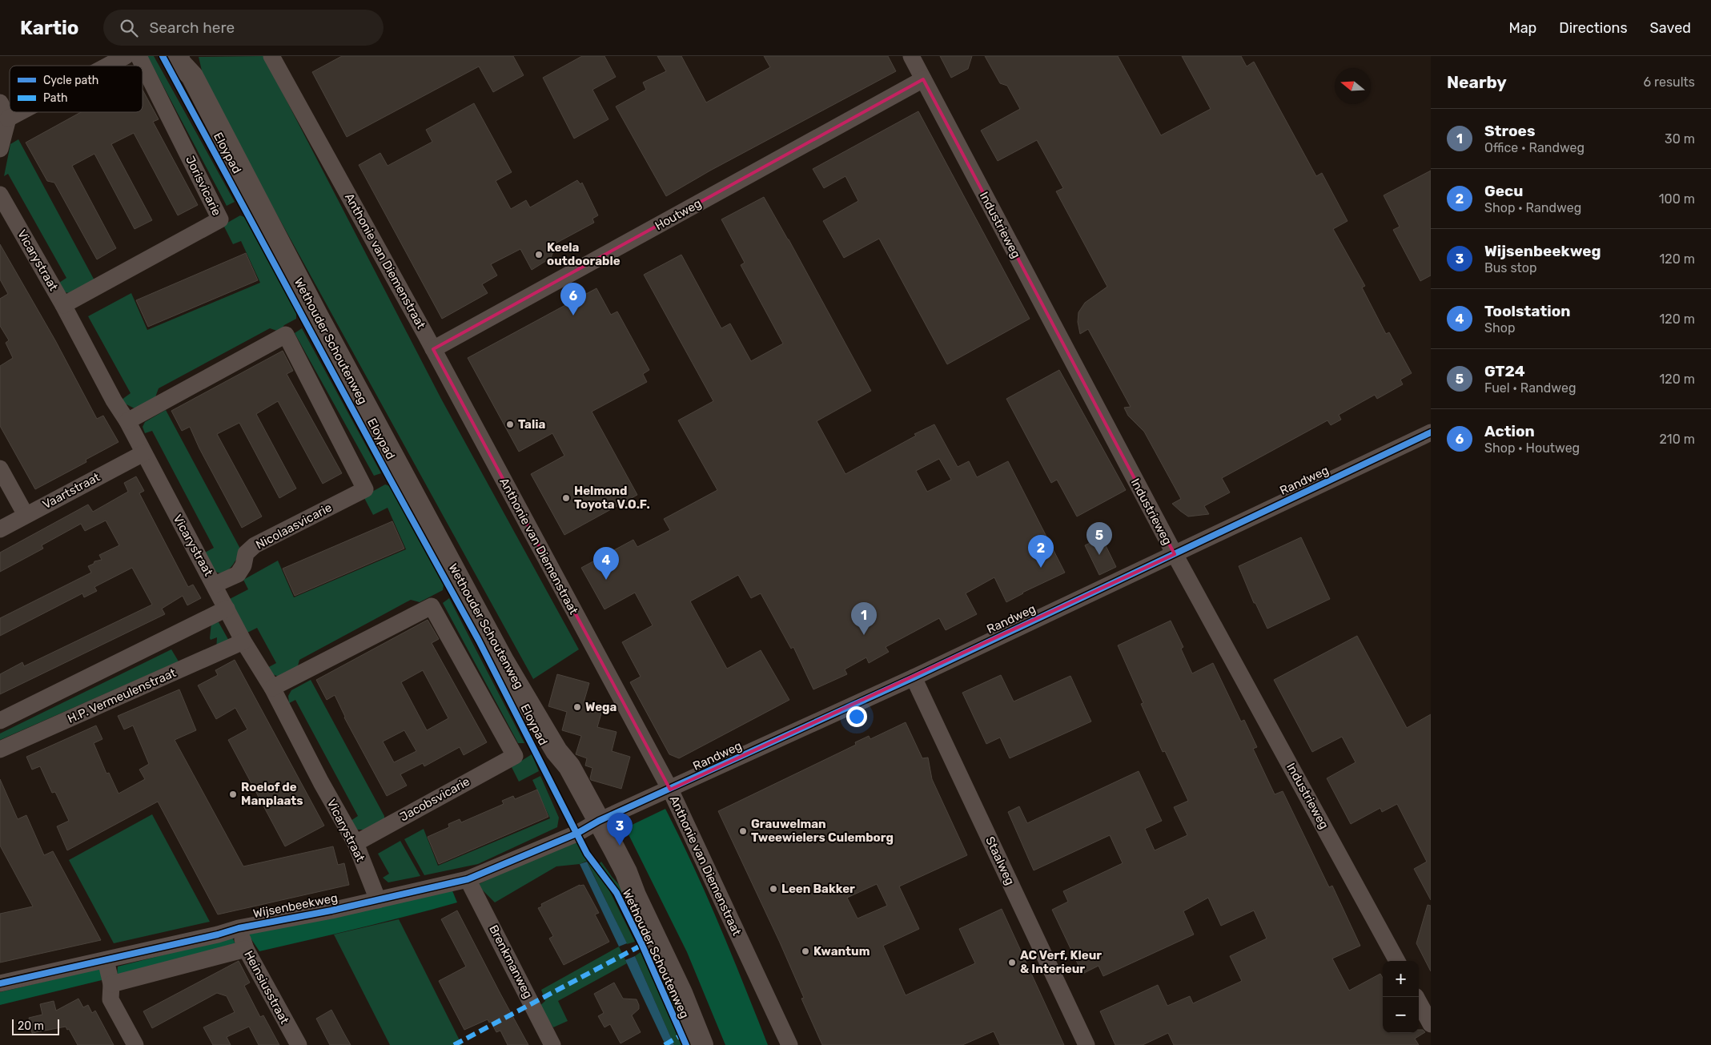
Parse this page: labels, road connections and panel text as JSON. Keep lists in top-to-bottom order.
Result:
{
  "streets": {
    "street": [
      "Jorisvicarie",
      "Houtweg",
      "Industrieweg",
      "Vicarystraat",
      "Anthonie van Diemenstraat",
      "Wethouder Schoutenweg",
      "Randweg",
      "Vaartstraat",
      "Nicolaasvicarie",
      "H.P. Vermeulenstraat",
      "Jacobsvicarie",
      "Staalweg",
      "Wijsenbeekweg",
      "Brenkmanweg",
      "Heinsiusstraat"
    ],
    "cycle path": ["Eloypad"]
  },
  "crossings": [
    ["Jorisvicarie", "Vicarystraat"],
    ["Houtweg", "Industrieweg"],
    ["Houtweg", "Anthonie van Diemenstraat"],
    ["Industrieweg", "Randweg"],
    ["Vicarystraat", "Vaartstraat"],
    ["Vicarystraat", "Nicolaasvicarie"],
    ["Vicarystraat", "H.P. Vermeulenstraat"],
    ["Vicarystraat", "Jacobsvicarie"],
    ["Vicarystraat", "Wijsenbeekweg"],
    ["Anthonie van Diemenstraat", "Randweg"],
    ["Wethouder Schoutenweg", "Randweg"],
    ["Wethouder Schoutenweg", "Wijsenbeekweg"],
    ["Randweg", "Staalweg"],
    ["Randweg", "Wijsenbeekweg"],
    ["Wijsenbeekweg", "Brenkmanweg"],
    ["Wijsenbeekweg", "Heinsiusstraat"]
  ],
  "places": [
    "Keela outdoorable",
    "Talia",
    "Helmond Toyota V.O.F.",
    "Wega",
    "Roelof de Manplaats",
    "Grauwelman Tweewielers Culemborg",
    "Leen Bakker",
    "Kwantum",
    "AC Verf, Kleur & Interieur"
  ],
  "legend": ["Cycle path", "Path"],
  "scale_bar": "20 m",
  "north": "left",
  "page": {
    "header": "Kartio",
    "search": "Search here",
    "nav": ["Map", "Directions", "Saved"],
    "heading": ["Nearby", "6 results"],
    "list": [
      {
        "mark": "1",
        "name": "Stroes",
        "note": "Office · Randweg",
        "value": "30 m"
      },
      {
        "mark": "2",
        "name": "Gecu",
        "note": "Shop · Randweg",
        "value": "100 m"
      },
      {
        "mark": "3",
        "name": "Wijsenbeekweg",
        "note": "Bus stop",
        "value": "120 m"
      },
      {
        "mark": "4",
        "name": "Toolstation",
        "note": "Shop",
        "value": "120 m"
      },
      {
        "mark": "5",
        "name": "GT24",
        "note": "Fuel · Randweg",
        "value": "120 m"
      },
      {
        "mark": "6",
        "name": "Action",
        "note": "Shop · Houtweg",
        "value": "210 m"
      }
    ],
    "pins": [
      "6",
      "5",
      "2",
      "4",
      "1",
      "3"
    ],
    "map_buttons": ["+", "−"],
    "scale": "20 m"
  }
}
